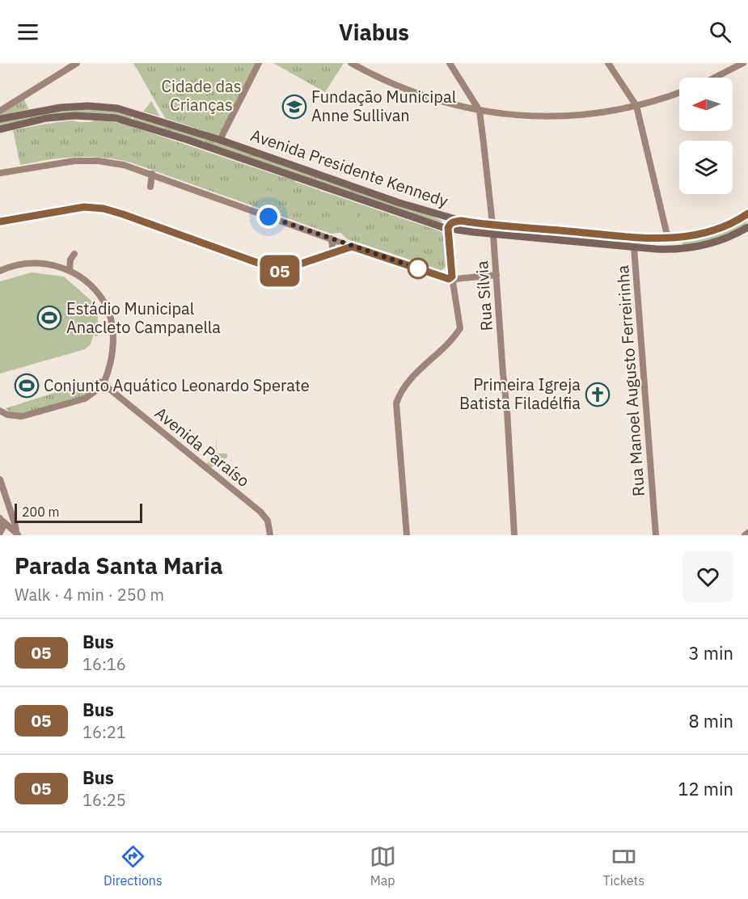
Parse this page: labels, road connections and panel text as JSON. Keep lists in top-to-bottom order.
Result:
{
  "streets": {
    "main road": ["Avenida Presidente Kennedy"],
    "street": ["Rua Sílvia", "Rua Manoel Augusto Ferreirinha", "Avenida Paraíso"]
  },
  "crossings": [
    ["Avenida Presidente Kennedy", "Rua Sílvia"],
    ["Avenida Presidente Kennedy", "Rua Manoel Augusto Ferreirinha"]
  ],
  "parks": ["Cidade das Crianças"],
  "places": {
    "school or university": ["Fundação Municipal Anne Sullivan"],
    "sports": ["Estádio Municipal Anacleto Campanella", "Conjunto Aquático Leonardo Sperate"],
    "church": ["Primeira Igreja Batista Filadélfia"]
  },
  "lines": ["bus line 05"],
  "scale_bar": "200 m",
  "north": "left",
  "page": {
    "header": "Viabus",
    "on_map": "05",
    "scale": "200 m",
    "heading": ["Parada Santa Maria", "Walk · 4 min · 250 m"],
    "list": [
      {
        "mark": "05",
        "name": "Bus",
        "note": "16:16",
        "value": "3 min"
      },
      {
        "mark": "05",
        "name": "Bus",
        "note": "16:21",
        "value": "8 min"
      },
      {
        "mark": "05",
        "name": "Bus",
        "note": "16:25",
        "value": "12 min"
      }
    ],
    "tabs": ["Directions", "Map", "Tickets"]
  }
}
